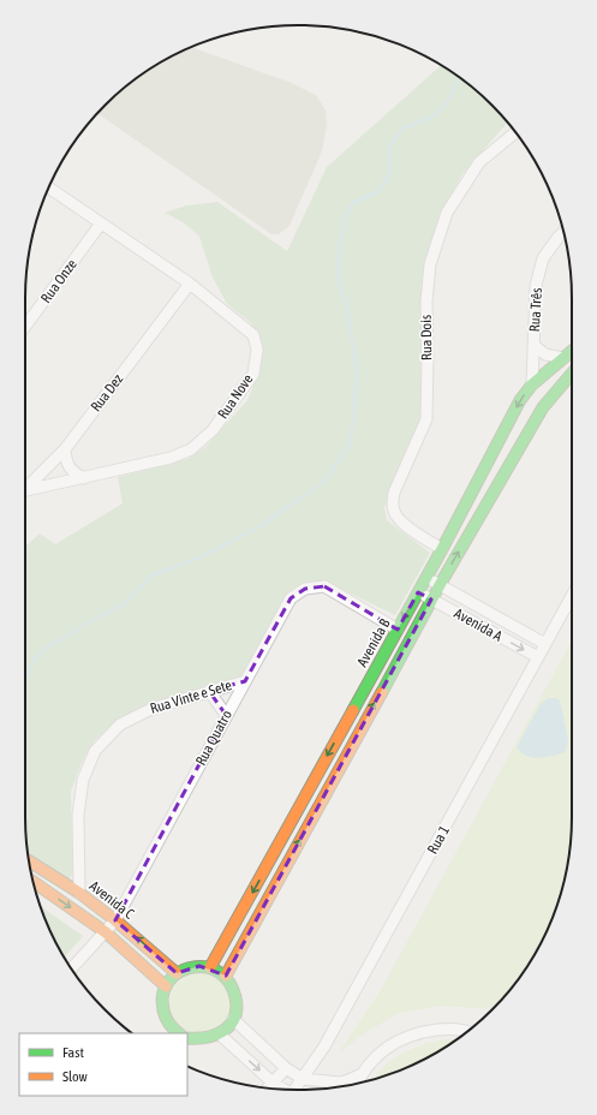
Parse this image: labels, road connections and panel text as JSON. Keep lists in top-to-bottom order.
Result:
{
  "streets": {
    "street": [
      "Rua Onze",
      "Rua Três",
      "Rua Dois",
      "Rua Dez",
      "Rua Nove",
      "Avenida A",
      "Avenida B",
      "Rua Vinte e Sete",
      "Rua Quatro",
      "Rua 1",
      "Avenida C"
    ]
  },
  "crossings": [
    ["Rua Onze", "Rua Nove"],
    ["Rua Três", "Avenida B"],
    ["Rua Dois", "Avenida B"],
    ["Rua Dez", "Rua Nove"],
    ["Avenida A", "Avenida B"],
    ["Avenida A", "Rua 1"],
    ["Avenida B", "Rua Quatro"],
    ["Rua Vinte e Sete", "Rua Quatro"],
    ["Rua Vinte e Sete", "Avenida C"],
    ["Rua Quatro", "Avenida C"]
  ],
  "legend": ["Fast", "Slow"]
}
